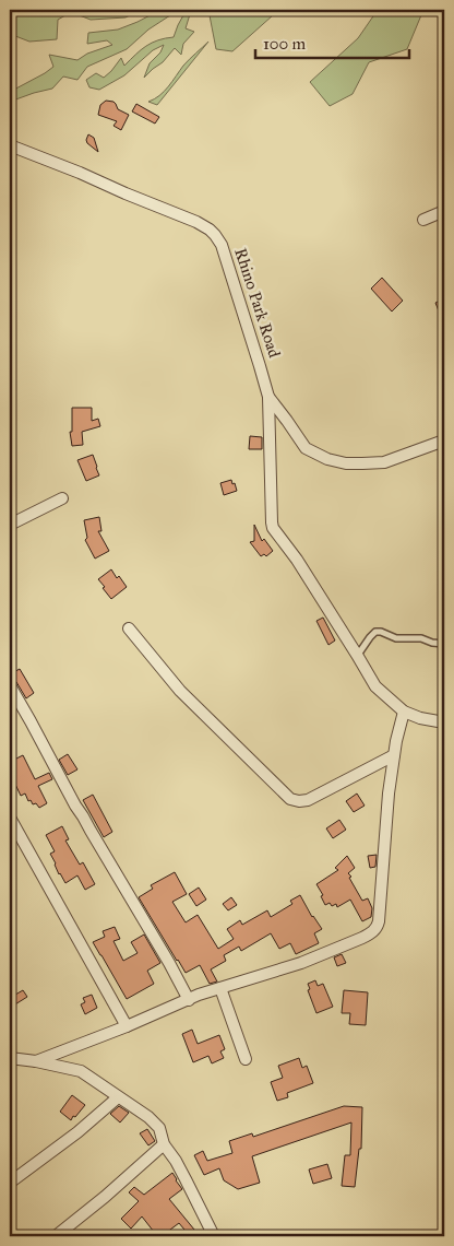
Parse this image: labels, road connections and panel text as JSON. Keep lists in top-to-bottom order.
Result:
{
  "streets": {
    "street": ["Rhino Park Road"]
  },
  "scale_bar": "100 m"
}
